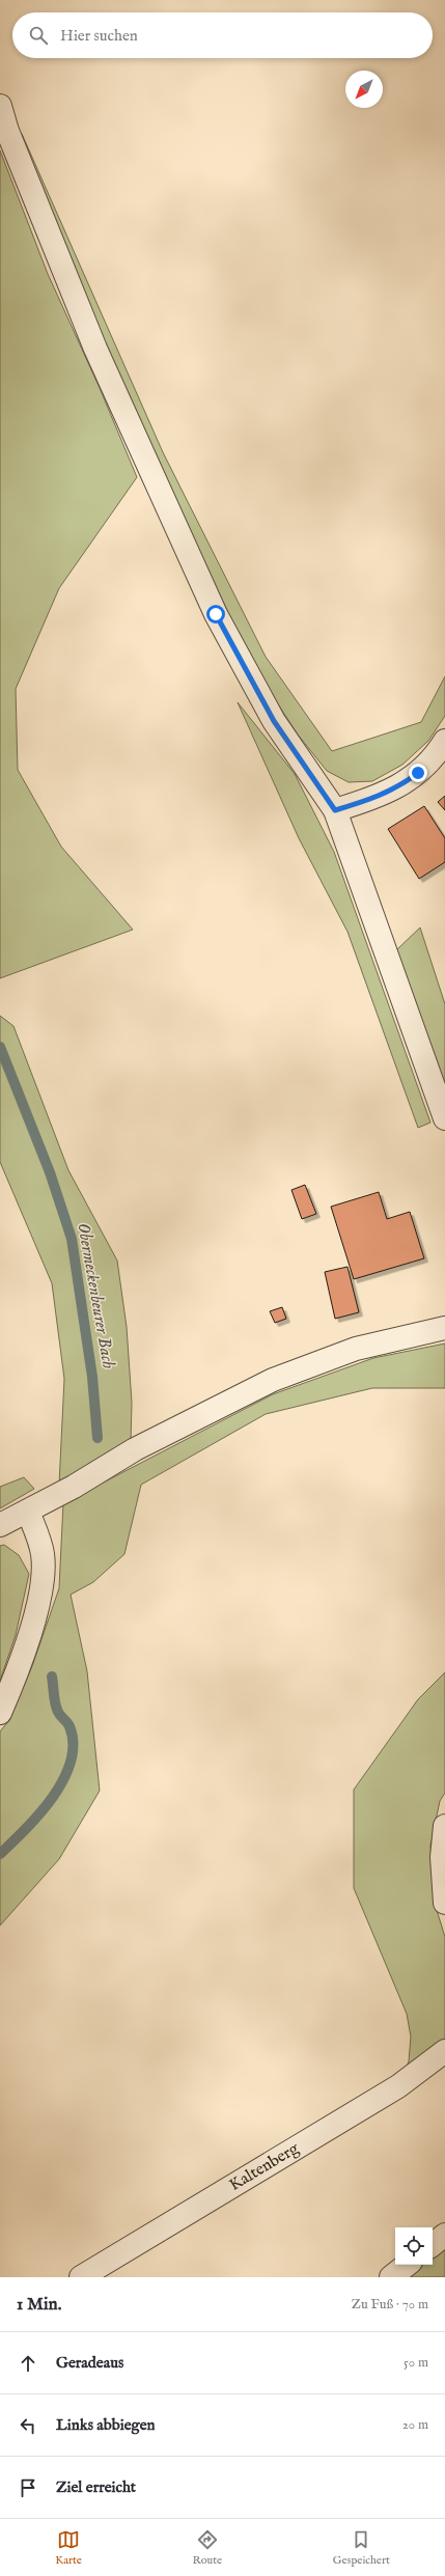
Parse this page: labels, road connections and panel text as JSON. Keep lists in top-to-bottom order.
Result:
{
  "streets": {
    "street": ["Kaltenberg"]
  },
  "water": ["Obermeckenbeurer Bach"],
  "north": "bottom left",
  "page": {
    "search": "Hier suchen",
    "heading": ["1 Min.", "Zu Fuß · 70 m"],
    "list": [
      ["Geradeaus", "50 m"],
      ["Links abbiegen", "20 m"],
      "Ziel erreicht"
    ],
    "nav": ["Karte", "Route", "Gespeichert"]
  }
}
